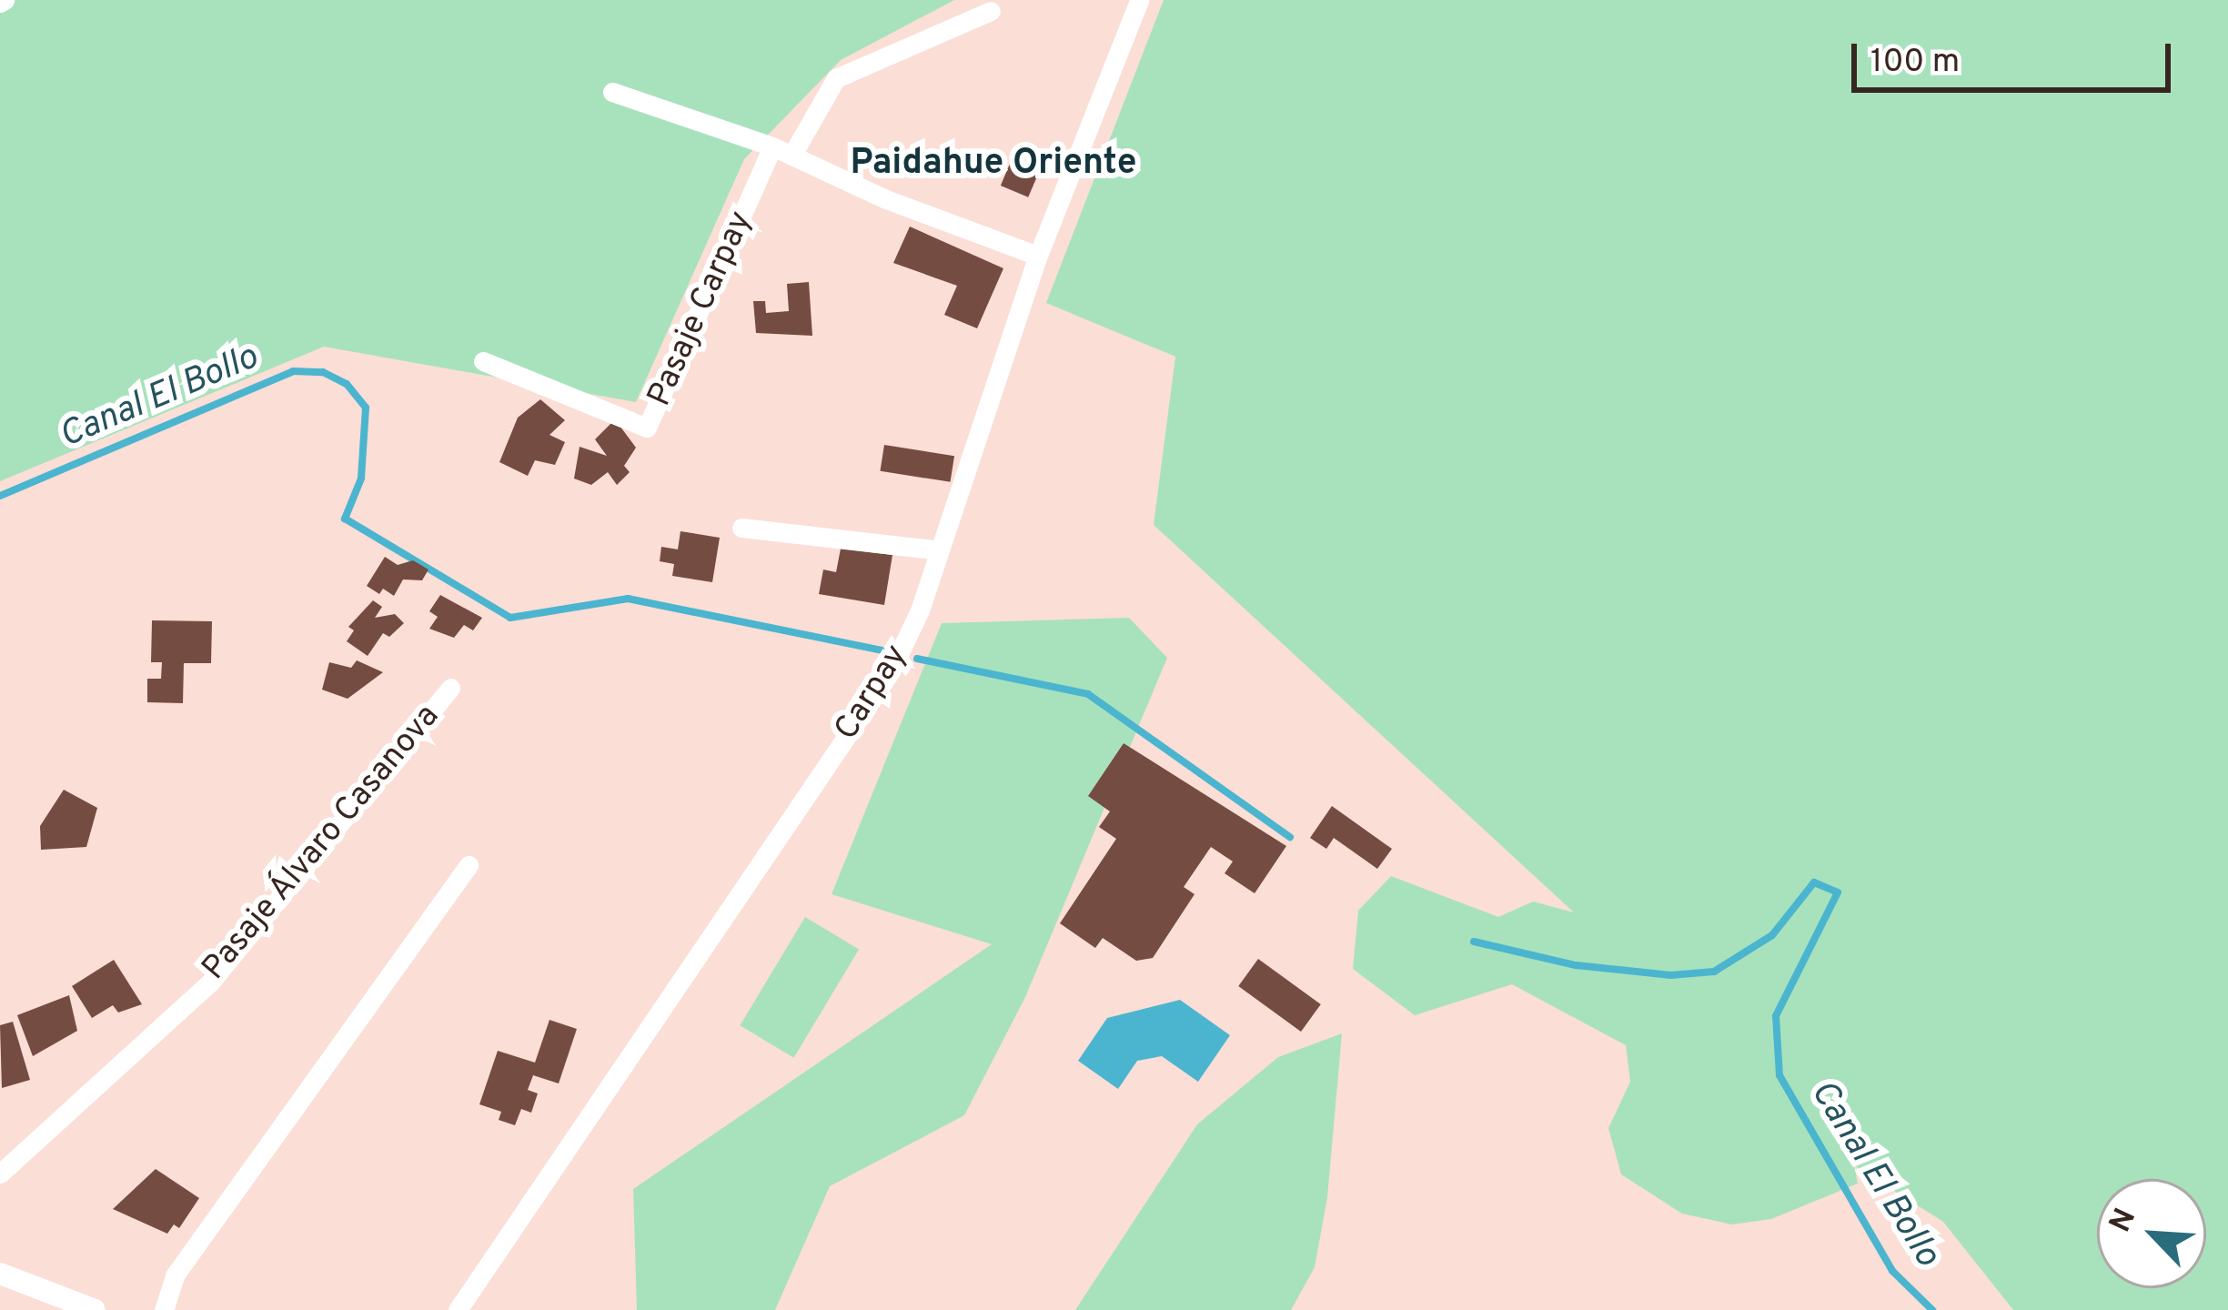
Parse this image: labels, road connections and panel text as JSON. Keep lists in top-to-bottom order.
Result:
{
  "streets": {
    "street": ["Pasaje Carpay", "Carpay", "Pasaje Álvaro Casanova"]
  },
  "districts": ["Paidahue Oriente"],
  "water": ["Canal El Bollo"],
  "scale_bar": "100 m",
  "north": "top left"
}
